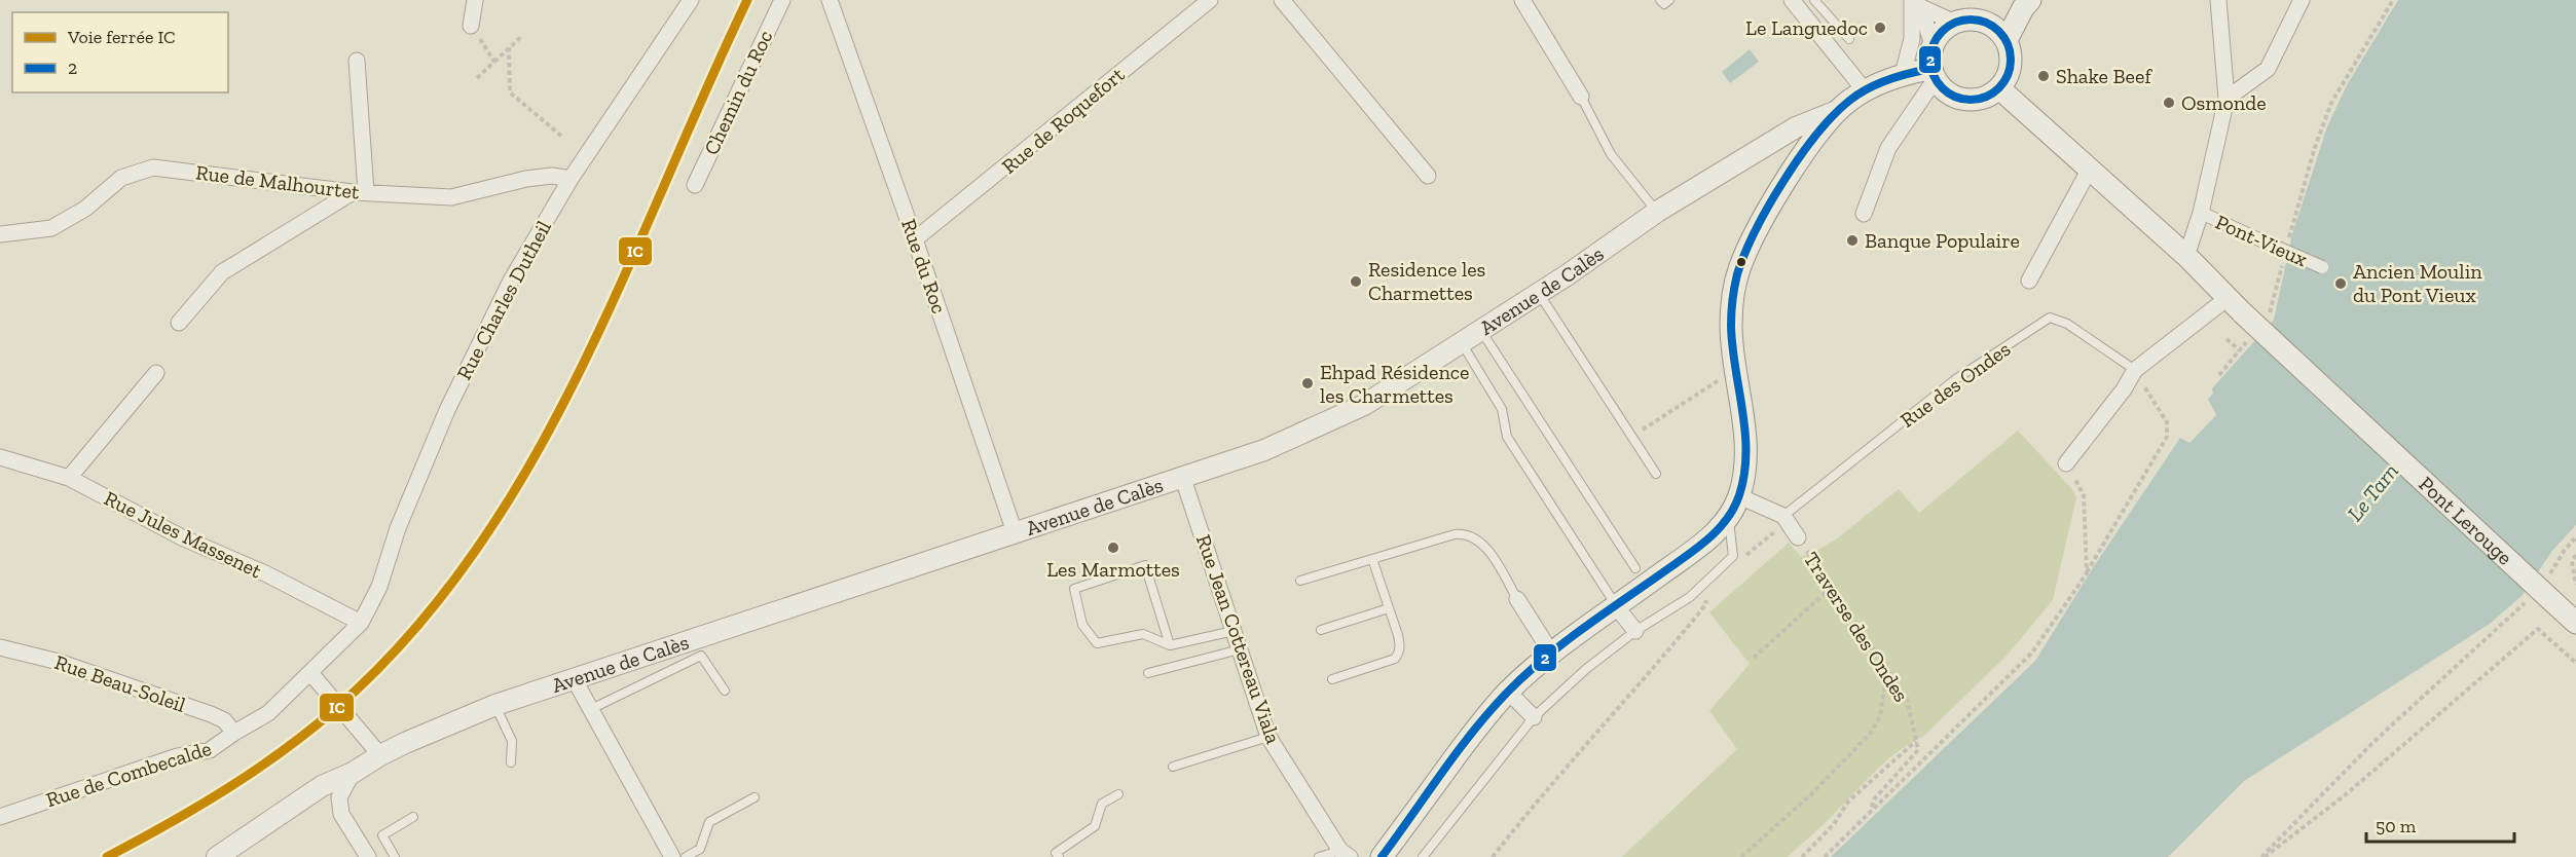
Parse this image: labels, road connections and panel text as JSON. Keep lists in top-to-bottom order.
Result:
{
  "streets": {
    "main road": ["Avenue de Calès", "Pont Lerouge"],
    "street": [
      "Chemin du Roc",
      "Rue de Roquefort",
      "Rue de Malhourtet",
      "Pont-Vieux",
      "Rue du Roc",
      "Rue Charles Dutheil",
      "Rue Jules Massenet",
      "Traverse des Ondes",
      "Rue Jean Cottereau Viala",
      "Rue Beau-Soleil",
      "Rue de Combecalde"
    ],
    "lane": ["Rue des Ondes"]
  },
  "crossings": [
    ["Rue de Roquefort", "Rue du Roc"],
    ["Rue de Malhourtet", "Rue Charles Dutheil"],
    ["Rue du Roc", "Avenue de Calès"],
    ["Avenue de Calès", "Pont Lerouge"],
    ["Avenue de Calès", "Rue Jean Cottereau Viala"],
    ["Rue Charles Dutheil", "Rue Jules Massenet"],
    ["Rue Charles Dutheil", "Rue de Combecalde"],
    ["Rue des Ondes", "Traverse des Ondes"],
    ["Rue Jules Massenet", "Rue de Combecalde"],
    ["Rue Beau-Soleil", "Rue de Combecalde"]
  ],
  "water": ["Le Tarn"],
  "places": [
    "Le Languedoc",
    "Shake Beef",
    "Osmonde",
    "Banque Populaire",
    "Residence les Charmettes",
    "Ancien Moulin du Pont Vieux",
    "Ehpad Résidence les Charmettes",
    "Les Marmottes"
  ],
  "lines": ["rail line IC", "transit line 2"],
  "legend": ["Voie ferrée IC", "2"],
  "scale_bar": "50 m"
}
